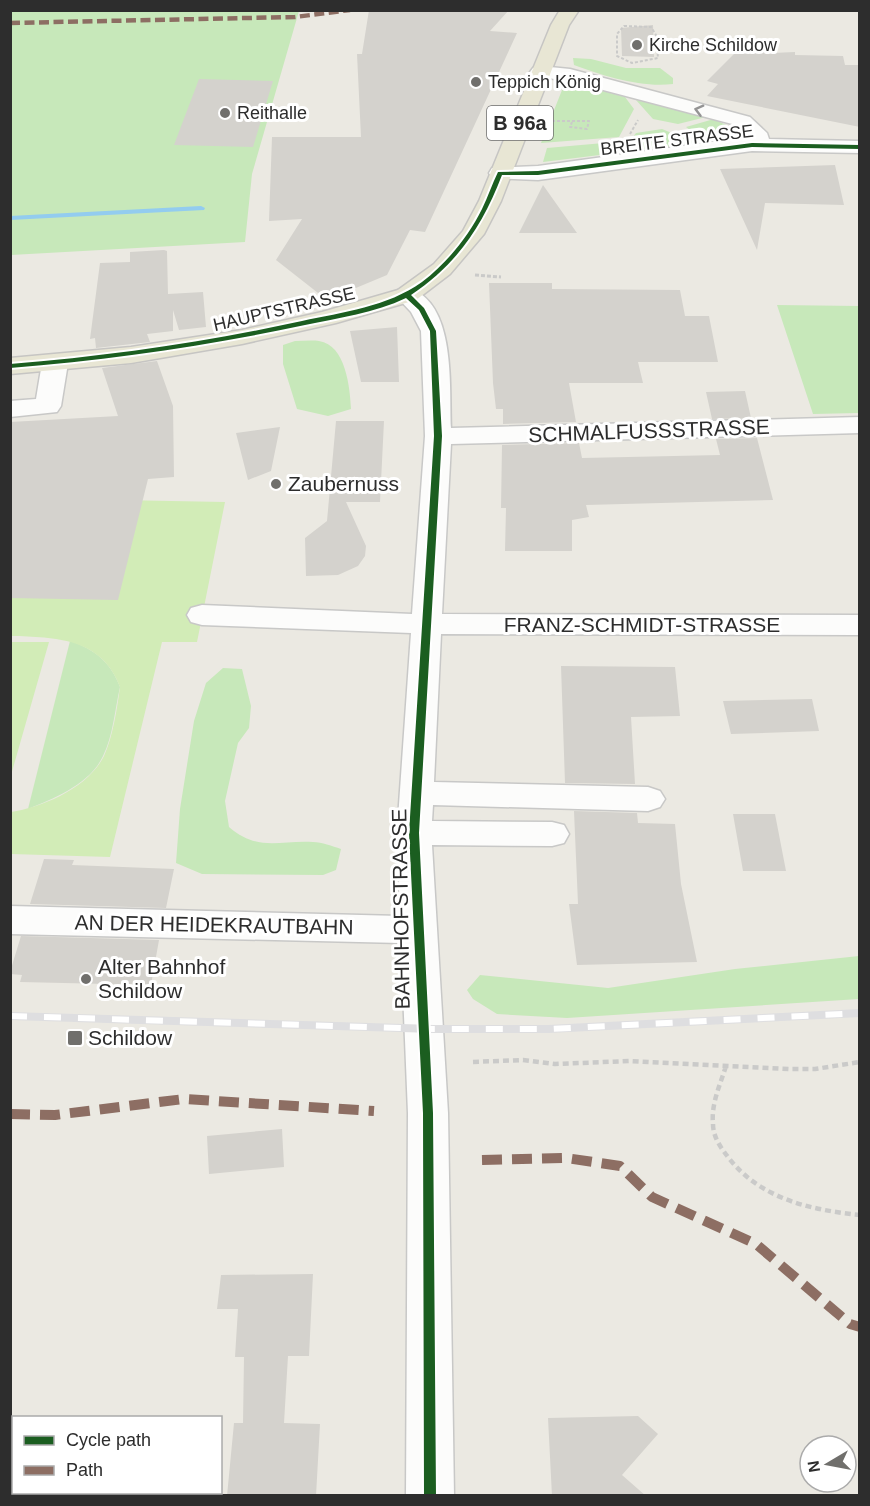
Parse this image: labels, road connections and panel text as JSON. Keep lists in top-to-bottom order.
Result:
{
  "streets": {
    "main road": ["B 96a", "HAUPTSTRASSE"],
    "street": [
      "BREITE STRASSE",
      "SCHMALFUSSSTRASSE",
      "FRANZ-SCHMIDT-STRASSE",
      "BAHNHOFSTRASSE",
      "AN DER HEIDEKRAUTBAHN"
    ]
  },
  "crossings": [
    ["BREITE STRASSE", "HAUPTSTRASSE"],
    ["HAUPTSTRASSE", "BAHNHOFSTRASSE"],
    ["SCHMALFUSSSTRASSE", "BAHNHOFSTRASSE"],
    ["FRANZ-SCHMIDT-STRASSE", "BAHNHOFSTRASSE"],
    ["BAHNHOFSTRASSE", "AN DER HEIDEKRAUTBAHN"]
  ],
  "places": {
    "other": [
      "Kirche Schildow",
      "Teppich König",
      "Reithalle",
      "Zaubernuss",
      "Alter Bahnhof Schildow"
    ],
    "transit": ["Schildow"]
  },
  "legend": ["Cycle path", "Path"],
  "north": "left"
}
